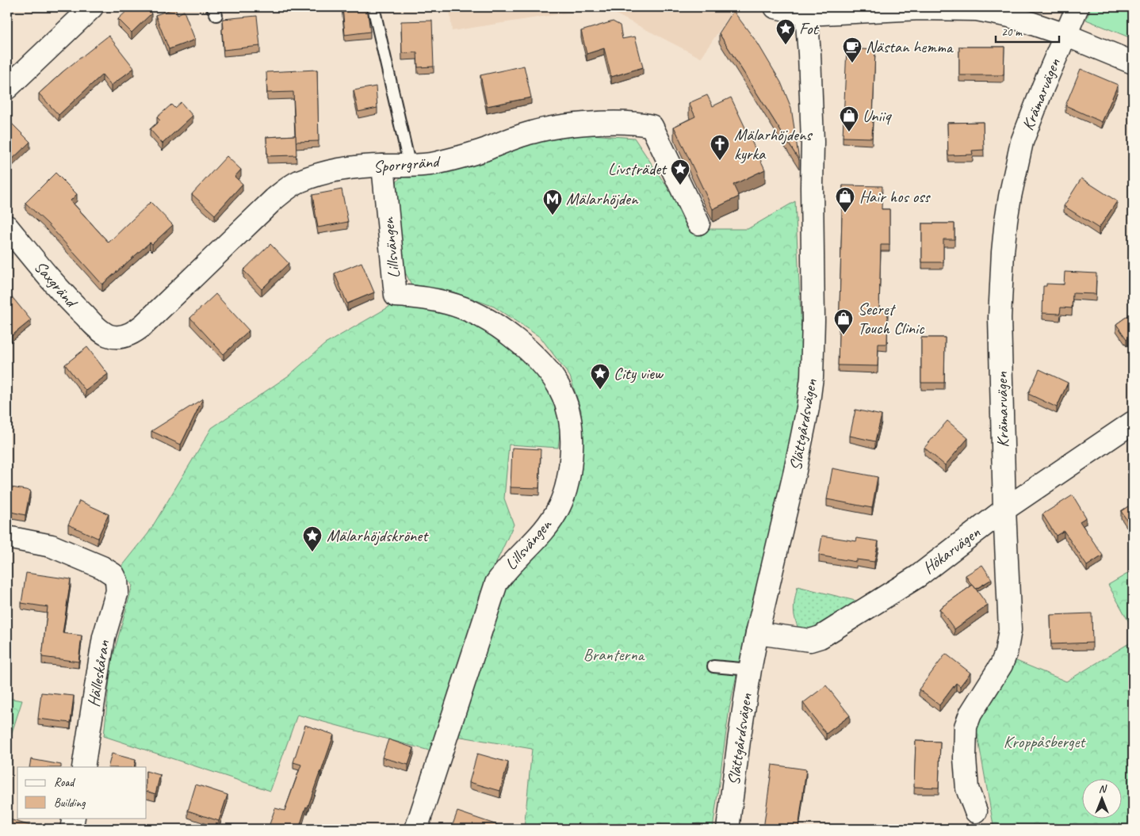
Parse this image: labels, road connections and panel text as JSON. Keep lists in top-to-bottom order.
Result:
{
  "streets": {
    "street": [
      "Krämarvägen",
      "Sporrgränd",
      "Lillsvängen",
      "Saxgränd",
      "Slättgårdsvägen",
      "Hökarvägen",
      "Hälleskåran"
    ]
  },
  "crossings": [
    ["Krämarvägen", "Hökarvägen"],
    ["Sporrgränd", "Lillsvängen"],
    ["Sporrgränd", "Saxgränd"],
    ["Slättgårdsvägen", "Hökarvägen"]
  ],
  "parks": ["Branterna", "Kroppåsberget"],
  "places": {
    "place": [
      "Fot",
      "Livsträdet",
      "City view",
      "Mälarhöjdskrönet"
    ],
    "cafe": ["Nästan hemma"],
    "shop": ["Uniiq", "Hair hos oss", "Secret Touch Clinic"],
    "church": ["Mälarhöjdens kyrka"],
    "metro station": ["Mälarhöjden"]
  },
  "legend": ["Road", "Building"],
  "scale_bar": "20 m",
  "north": "top"
}
